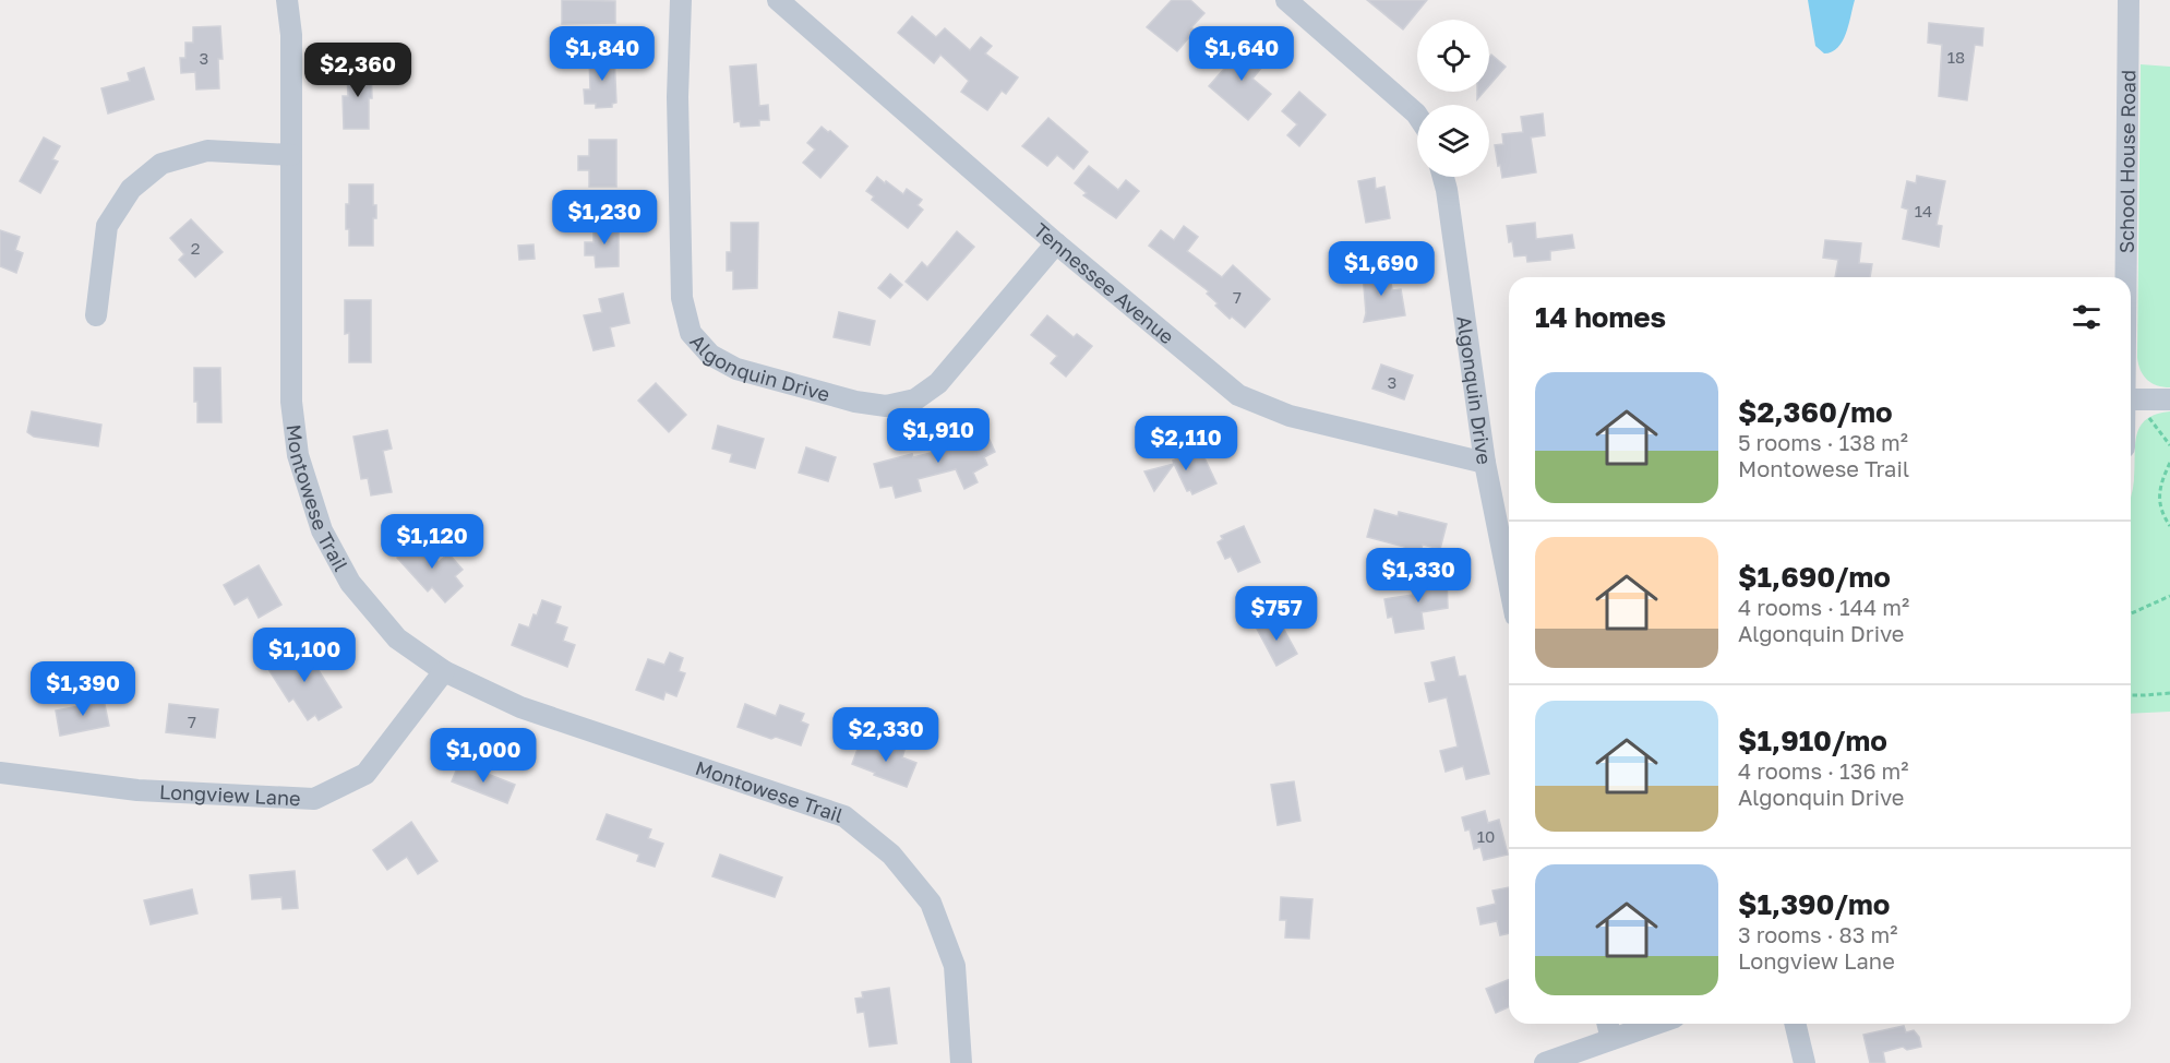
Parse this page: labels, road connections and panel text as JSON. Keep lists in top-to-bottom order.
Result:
{
  "streets": {
    "street": [
      "School House Road",
      "Tennessee Avenue",
      "Algonquin Drive",
      "Montowese Trail",
      "Longview Lane"
    ]
  },
  "crossings": [
    ["Tennessee Avenue", "Algonquin Drive"],
    ["Montowese Trail", "Longview Lane"]
  ],
  "house_numbers": [
    "18",
    "3",
    "14",
    "2",
    "7",
    "3",
    "7",
    "10"
  ],
  "page": {
    "price": [
      "$1,840",
      "$1,640",
      "$2,360",
      "$1,230",
      "$1,690",
      "$1,910",
      "$2,110",
      "$1,120",
      "$1,330",
      "$757",
      "$1,100",
      "$1,390",
      "$2,330",
      "$1,000"
    ],
    "heading": "14 homes",
    "list": [
      {
        "name": "$2,360/mo",
        "note": "5 rooms · 138 m² · Montowese Trail"
      },
      {
        "name": "$1,690/mo",
        "note": "4 rooms · 144 m² · Algonquin Drive"
      },
      {
        "name": "$1,910/mo",
        "note": "4 rooms · 136 m² · Algonquin Drive"
      },
      {
        "name": "$1,390/mo",
        "note": "3 rooms · 83 m² · Longview Lane"
      }
    ]
  }
}
